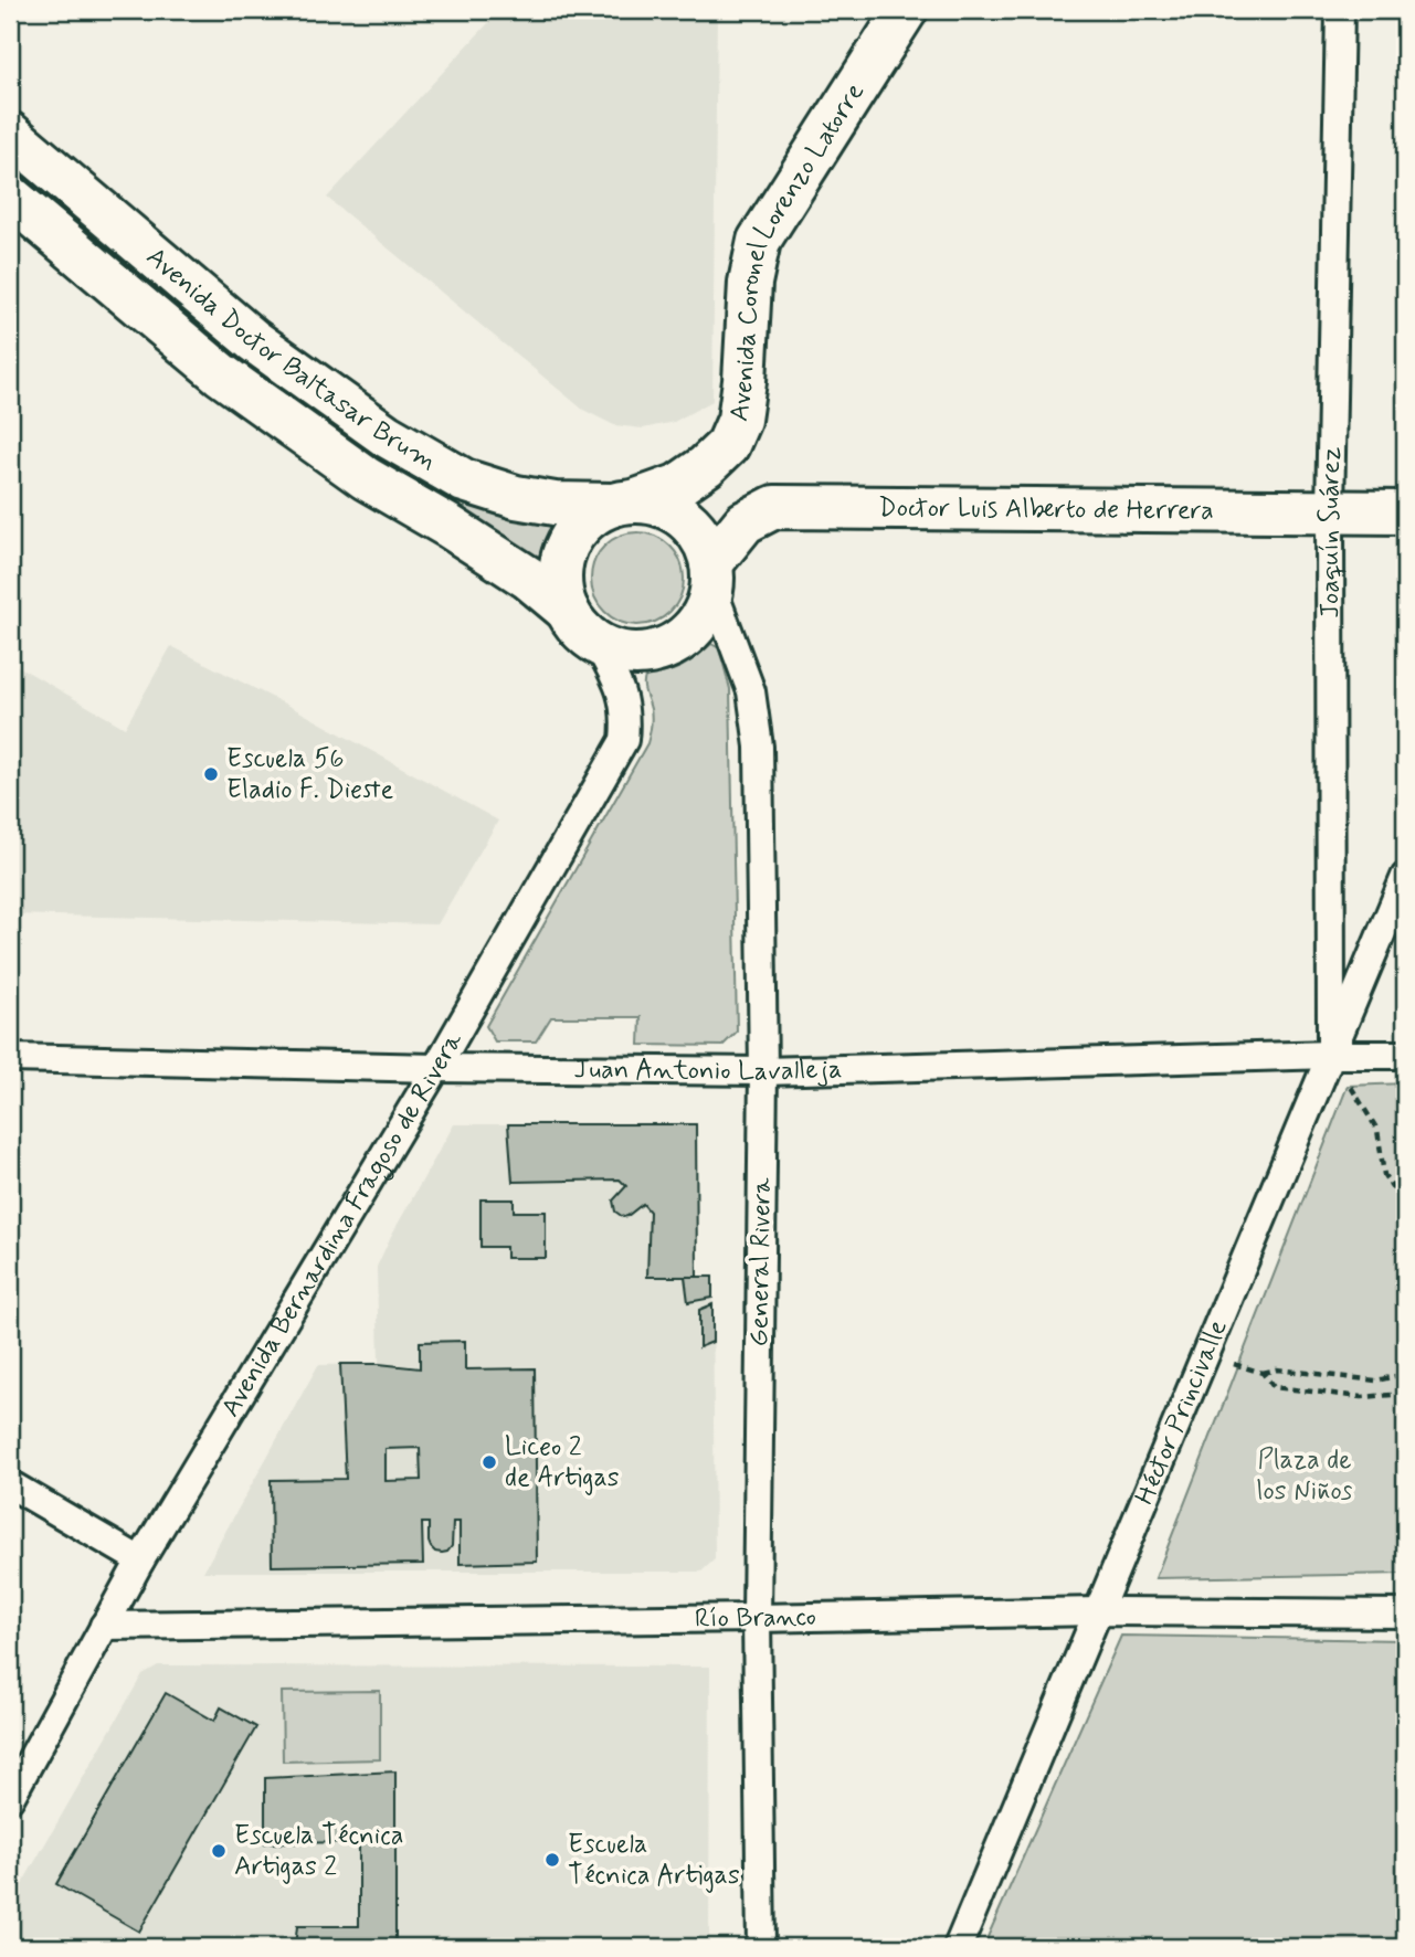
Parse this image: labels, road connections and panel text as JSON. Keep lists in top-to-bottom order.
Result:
{
  "streets": {
    "main road": ["Avenida Coronel Lorenzo Latorre", "Avenida Doctor Baltasar Brum", "Doctor Luis Alberto de Herrera"],
    "street": [
      "Joaquín Suárez",
      "Juan Antonio Lavalleja",
      "Avenida Bernardina Fragoso de Rivera",
      "General Rivera",
      "Héctor Princivalle",
      "Río Branco"
    ]
  },
  "crossings": [
    ["Avenida Coronel Lorenzo Latorre", "Avenida Doctor Baltasar Brum"],
    ["Avenida Coronel Lorenzo Latorre", "Doctor Luis Alberto de Herrera"],
    ["Avenida Coronel Lorenzo Latorre", "Avenida Bernardina Fragoso de Rivera"],
    ["Avenida Coronel Lorenzo Latorre", "General Rivera"],
    ["Avenida Doctor Baltasar Brum", "Doctor Luis Alberto de Herrera"],
    ["Avenida Doctor Baltasar Brum", "Avenida Bernardina Fragoso de Rivera"],
    ["Avenida Doctor Baltasar Brum", "General Rivera"],
    ["Doctor Luis Alberto de Herrera", "Joaquín Suárez"],
    ["Doctor Luis Alberto de Herrera", "Avenida Bernardina Fragoso de Rivera"],
    ["Doctor Luis Alberto de Herrera", "General Rivera"],
    ["Joaquín Suárez", "Juan Antonio Lavalleja"],
    ["Joaquín Suárez", "Héctor Princivalle"],
    ["Juan Antonio Lavalleja", "Avenida Bernardina Fragoso de Rivera"],
    ["Juan Antonio Lavalleja", "General Rivera"],
    ["Juan Antonio Lavalleja", "Héctor Princivalle"],
    ["Avenida Bernardina Fragoso de Rivera", "General Rivera"],
    ["Avenida Bernardina Fragoso de Rivera", "Río Branco"],
    ["General Rivera", "Río Branco"],
    ["Héctor Princivalle", "Río Branco"]
  ],
  "parks": ["Plaza de los Niños"],
  "places": [
    "Escuela 56 Eladio F. Dieste",
    "Liceo 2 de Artigas",
    "Escuela Técnica Artigas 2",
    "Escuela Técnica Artigas"
  ]
}
